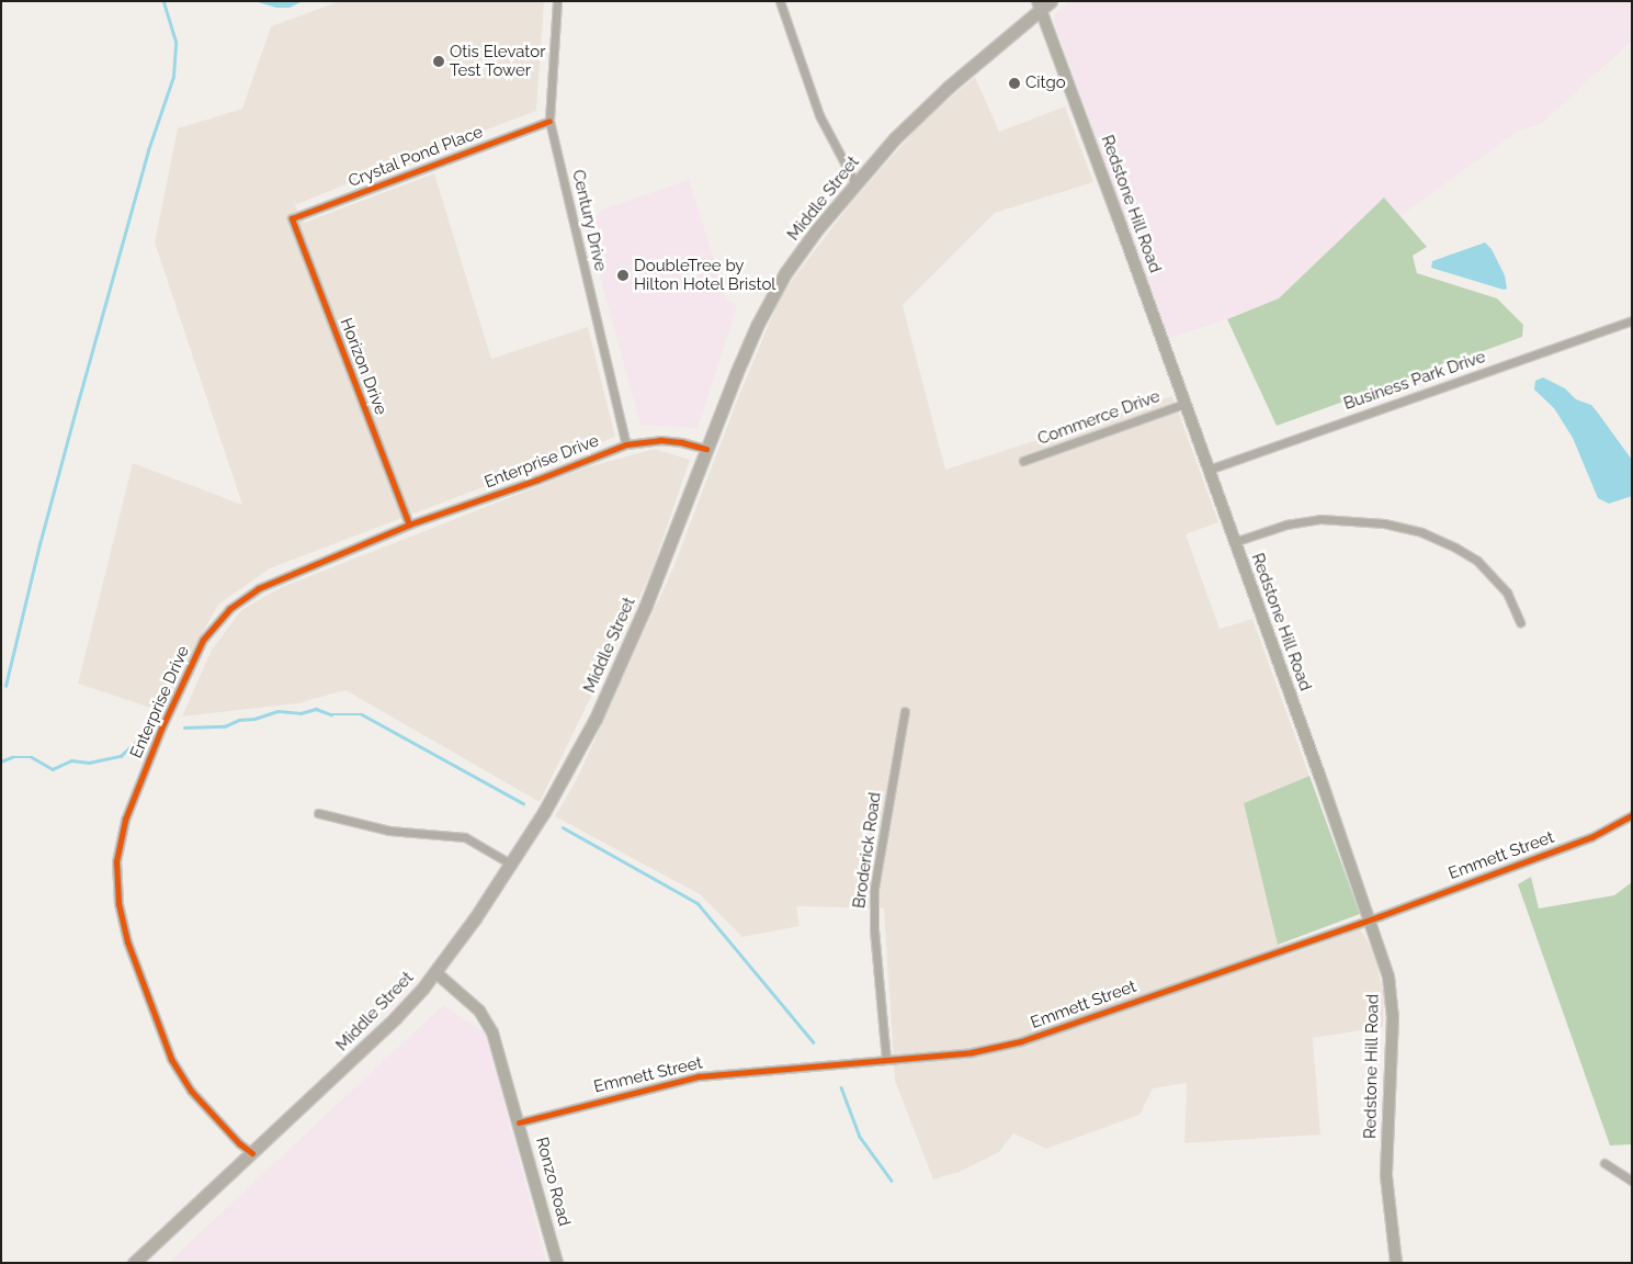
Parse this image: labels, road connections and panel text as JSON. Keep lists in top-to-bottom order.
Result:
{
  "streets": {
    "main road": ["Middle Street", "Redstone Hill Road", "Ronzo Road"],
    "street": [
      "Crystal Pond Place",
      "Century Drive",
      "Horizon Drive",
      "Business Park Drive",
      "Commerce Drive",
      "Enterprise Drive",
      "Broderick Road",
      "Emmett Street"
    ]
  },
  "crossings": [
    ["Crystal Pond Place", "Century Drive"],
    ["Crystal Pond Place", "Horizon Drive"],
    ["Middle Street", "Redstone Hill Road"],
    ["Middle Street", "Enterprise Drive"],
    ["Middle Street", "Ronzo Road"],
    ["Redstone Hill Road", "Business Park Drive"],
    ["Redstone Hill Road", "Commerce Drive"],
    ["Redstone Hill Road", "Emmett Street"],
    ["Century Drive", "Enterprise Drive"],
    ["Horizon Drive", "Enterprise Drive"],
    ["Broderick Road", "Emmett Street"],
    ["Emmett Street", "Ronzo Road"]
  ],
  "places": ["Otis Elevator Test Tower", "Citgo", "DoubleTree by Hilton Hotel Bristol"]
}
